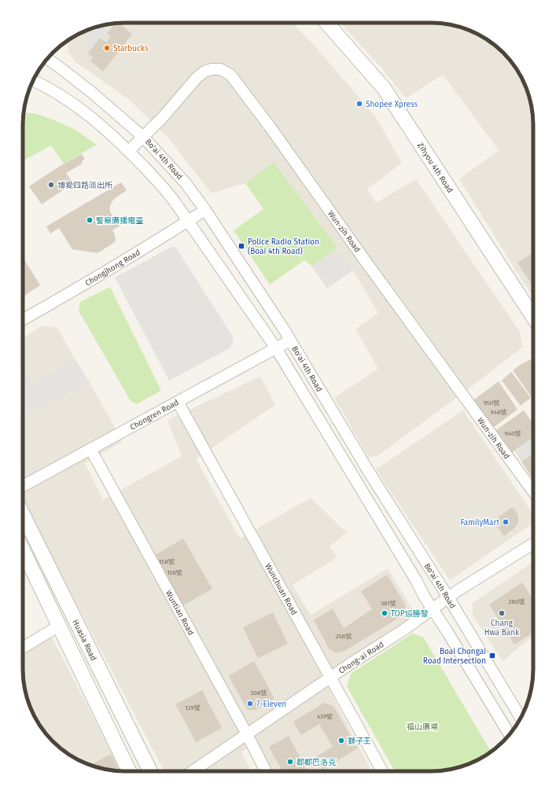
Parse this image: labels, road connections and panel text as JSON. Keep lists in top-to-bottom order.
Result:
{
  "streets": {
    "street": [
      "Bo'ai 4th Road",
      "Zihyou 4th Road",
      "Wun-zih Road",
      "Chongjhong Road",
      "Chongren Road",
      "Wunchuan Road",
      "Wuntian Road",
      "Huasia Road",
      "Chong-ai Road"
    ]
  },
  "crossings": [
    ["Bo'ai 4th Road", "Wun-zih Road"],
    ["Bo'ai 4th Road", "Chongjhong Road"],
    ["Bo'ai 4th Road", "Chongren Road"],
    ["Bo'ai 4th Road", "Chong-ai Road"],
    ["Chongren Road", "Wunchuan Road"],
    ["Chongren Road", "Wuntian Road"],
    ["Wunchuan Road", "Chong-ai Road"],
    ["Wuntian Road", "Chong-ai Road"]
  ],
  "parks": ["福山廣場"],
  "places": {
    "other": [
      "Starbucks",
      "Shopee Xpress",
      "博愛四路派出所",
      "警察廣播電臺",
      "FamilyMart",
      "TOP協勝發",
      "Chang Hwa Bank",
      "7-Eleven",
      "獅子王",
      "郡都巴洛克"
    ],
    "transit": ["Police Radio Station (Boai 4th Road)", "Boai Chongai Road Intersection"]
  },
  "house_numbers": [
    "950號",
    "948號",
    "940號",
    "158號",
    "156號",
    "280號",
    "361號",
    "258號",
    "308號",
    "129號",
    "439號"
  ]
}
